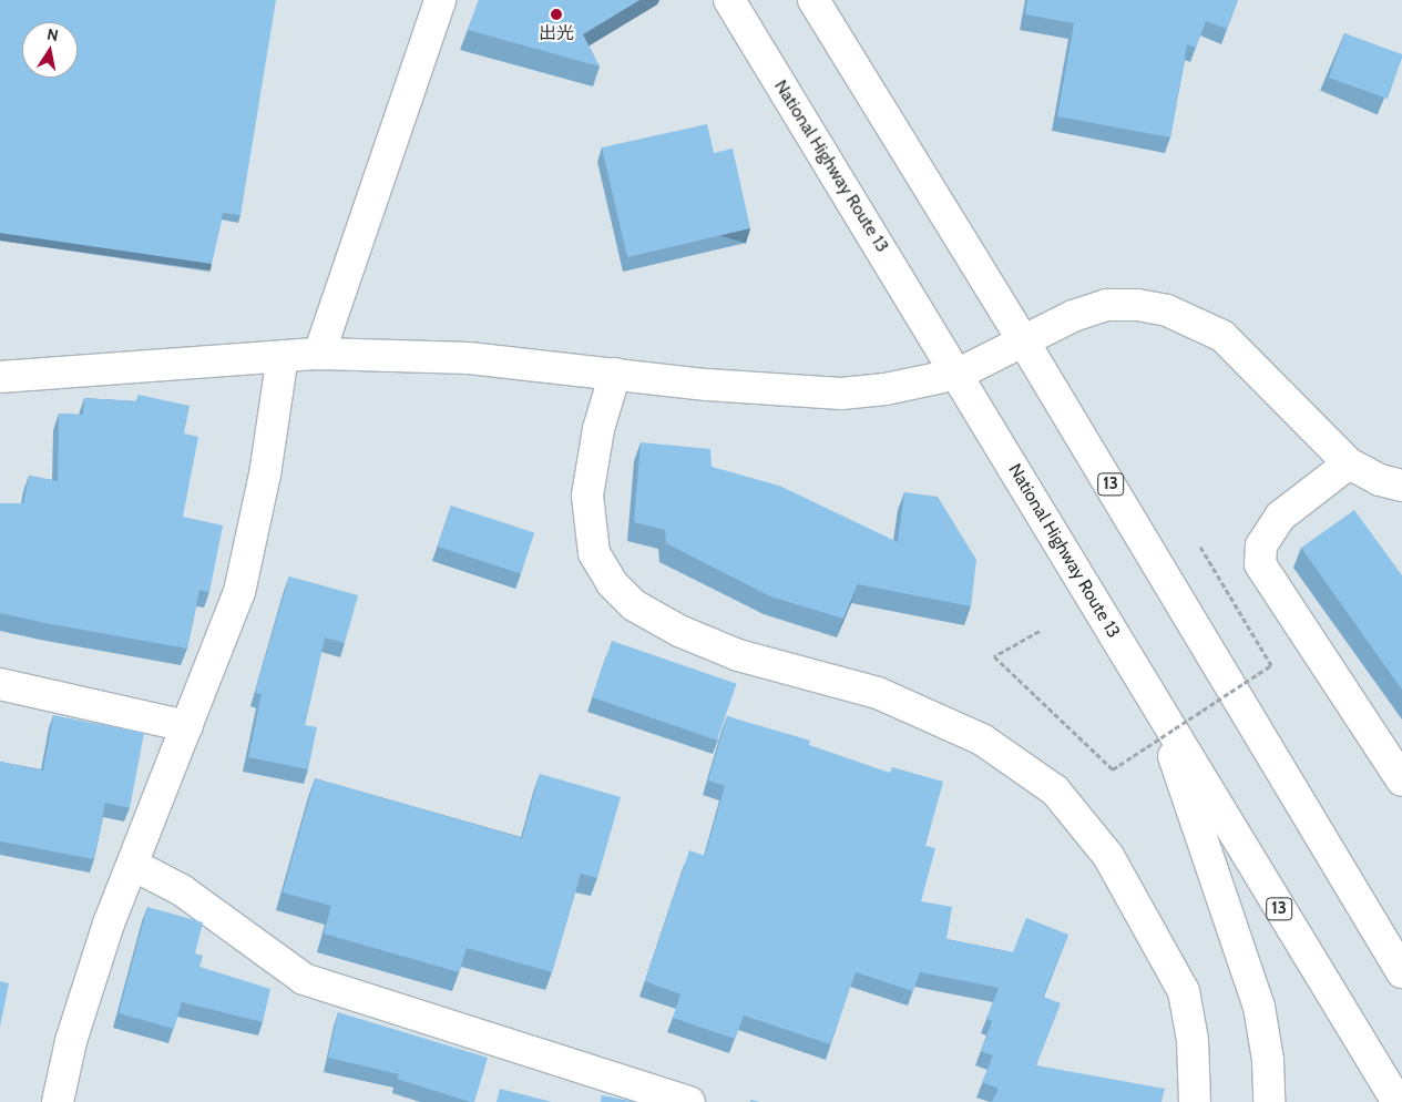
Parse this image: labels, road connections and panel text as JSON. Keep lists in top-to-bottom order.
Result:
{
  "streets": {
    "main road": ["National Highway Route 13", "13"]
  },
  "places": ["出光"],
  "north": "top"
}
